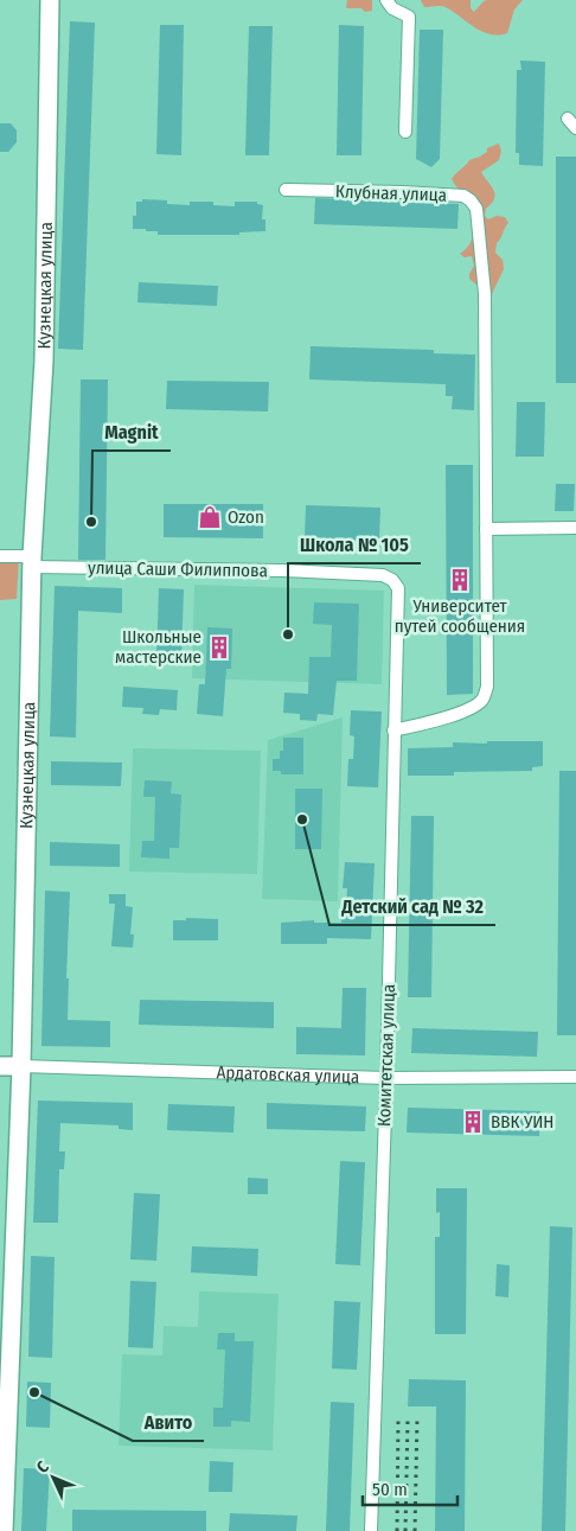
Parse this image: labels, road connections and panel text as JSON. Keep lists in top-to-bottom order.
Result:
{
  "streets": {
    "street": [
      "Клубная улица",
      "Кузнецкая улица",
      "улица Саши Филиппова",
      "Комитетская улица",
      "Ардатовская улица"
    ]
  },
  "crossings": [
    ["Клубная улица", "Комитетская улица"],
    ["Кузнецкая улица", "улица Саши Филиппова"],
    ["Кузнецкая улица", "Ардатовская улица"],
    ["улица Саши Филиппова", "Комитетская улица"],
    ["Комитетская улица", "Ардатовская улица"]
  ],
  "places": {
    "shop": ["Ozon"],
    "other": [
      "Magnit",
      "Школа № 105",
      "Детский сад № 32",
      "Авито"
    ],
    "building": ["Университет путей сообщения", "Школьные мастерские", "ВВК УИН"]
  },
  "scale_bar": "50 m",
  "north": "top left"
}
